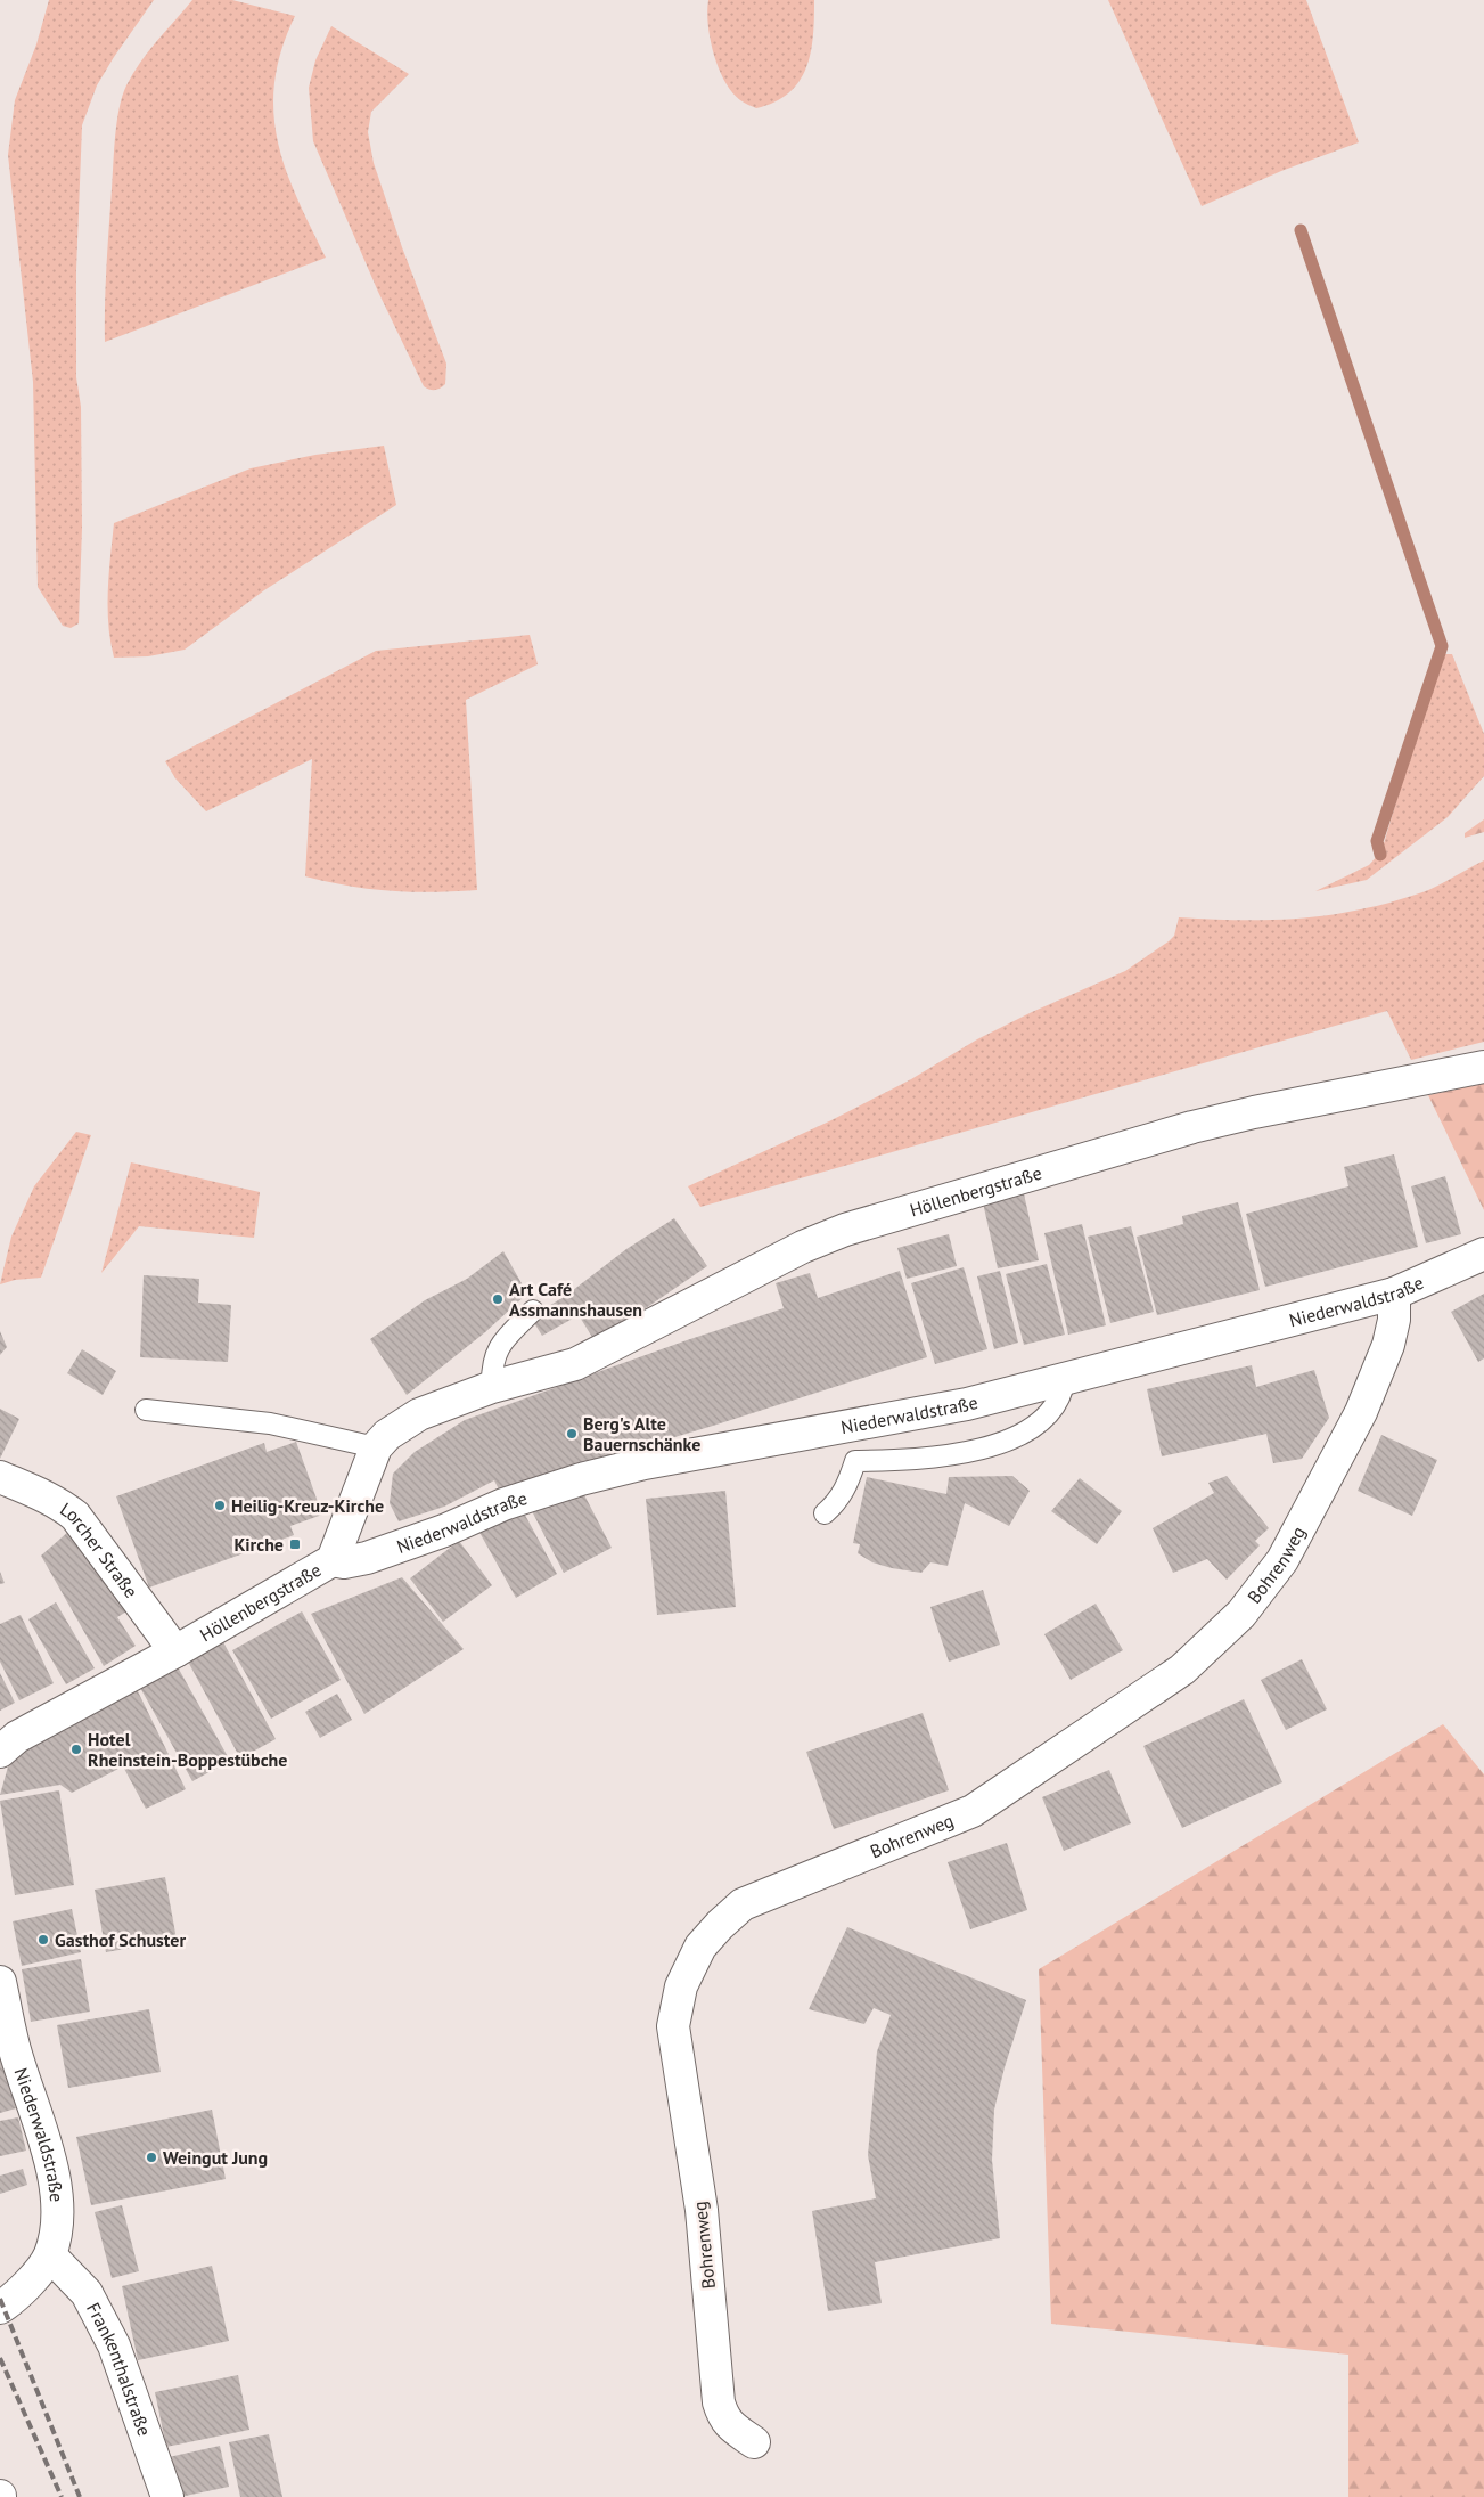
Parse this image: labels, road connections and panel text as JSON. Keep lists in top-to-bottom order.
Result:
{
  "streets": {
    "street": [
      "Höllenbergstraße",
      "Niederwaldstraße",
      "Lorcher Straße",
      "Bohrenweg",
      "Frankenthalstraße"
    ]
  },
  "crossings": [
    ["Höllenbergstraße", "Niederwaldstraße"],
    ["Höllenbergstraße", "Lorcher Straße"],
    ["Niederwaldstraße", "Bohrenweg"],
    ["Niederwaldstraße", "Frankenthalstraße"]
  ],
  "places": {
    "other": [
      "Art Café Assmannshausen",
      "Berg's Alte Bauernschänke",
      "Heilig-Kreuz-Kirche",
      "Hotel Rheinstein-Boppestübche",
      "Gasthof Schuster",
      "Weingut Jung"
    ],
    "transit": ["Kirche"]
  }
}
